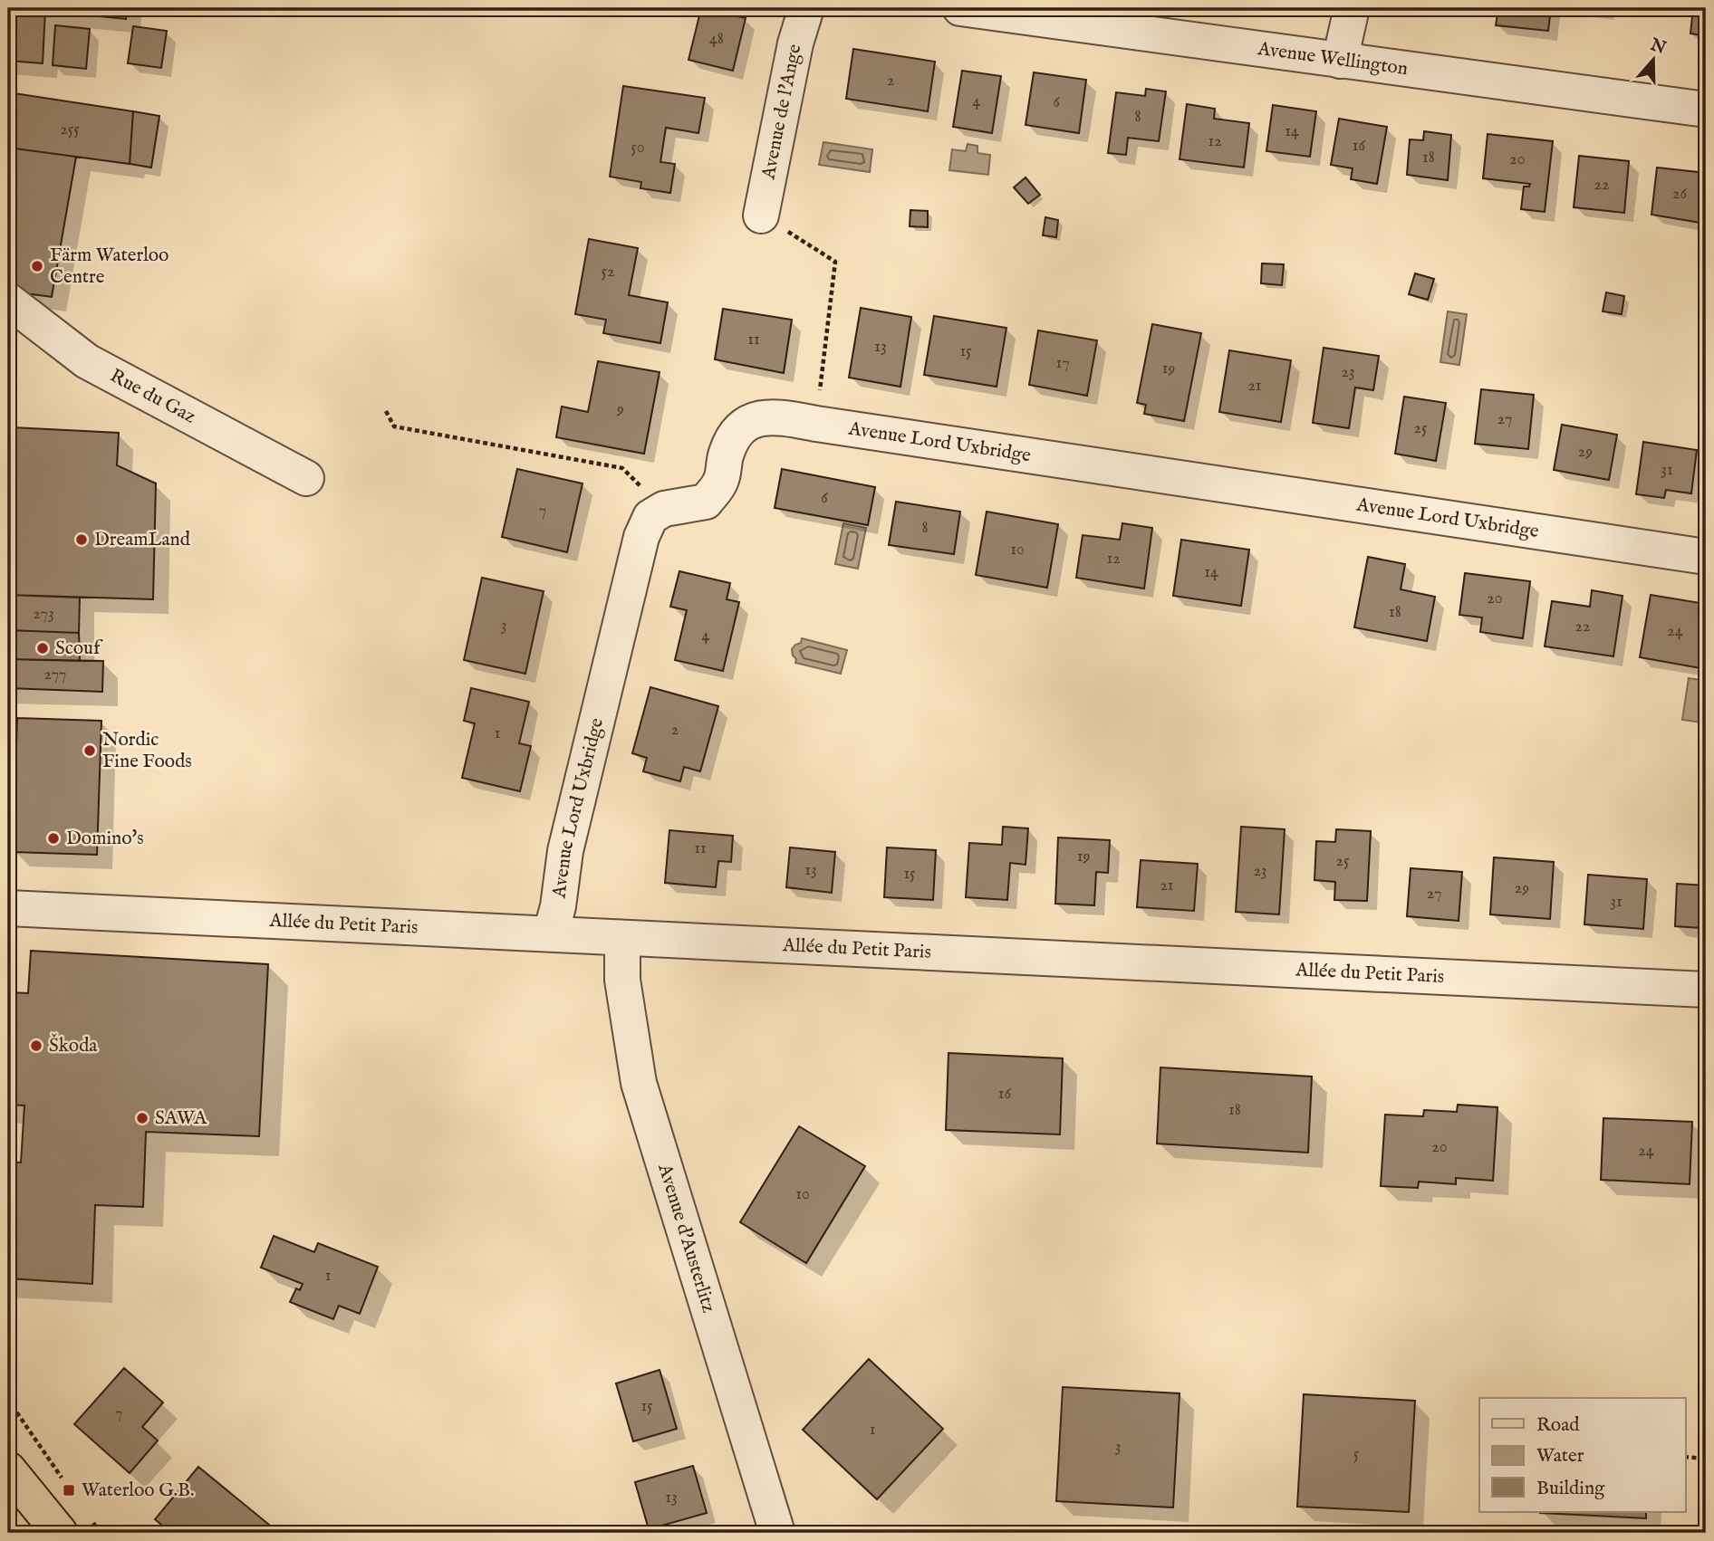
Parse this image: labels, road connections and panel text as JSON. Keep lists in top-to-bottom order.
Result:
{
  "streets": {
    "street": [
      "Avenue Wellington",
      "Avenue de l'Ange",
      "Rue du Gaz",
      "Avenue Lord Uxbridge",
      "Allée du Petit Paris",
      "Avenue d'Austerlitz"
    ]
  },
  "crossings": [
    ["Avenue Lord Uxbridge", "Allée du Petit Paris"],
    ["Allée du Petit Paris", "Avenue d'Austerlitz"]
  ],
  "places": {
    "other": [
      "Färm Waterloo Centre",
      "DreamLand",
      "Scouf",
      "Nordic Fine Foods",
      "Domino's",
      "Škoda",
      "SAWA"
    ],
    "transit": ["Waterloo G.B."]
  },
  "house_numbers": [
    "48",
    "2",
    "4",
    "6",
    "8",
    "255",
    "14",
    "12",
    "16",
    "50",
    "18",
    "20",
    "22",
    "26",
    "52",
    "11",
    "13",
    "15",
    "17",
    "19",
    "23",
    "21",
    "9",
    "27",
    "25",
    "29",
    "31",
    "6",
    "7",
    "8",
    "10",
    "12",
    "14",
    "20",
    "18",
    "273",
    "3",
    "22",
    "24",
    "4",
    "277",
    "2",
    "1",
    "11",
    "19",
    "25",
    "13",
    "23",
    "15",
    "21",
    "29",
    "27",
    "31",
    "16",
    "18",
    "20",
    "24",
    "10",
    "1",
    "15",
    "7",
    "1",
    "3",
    "5",
    "13"
  ],
  "legend": ["Road", "Water", "Building"],
  "north": "top"
}
